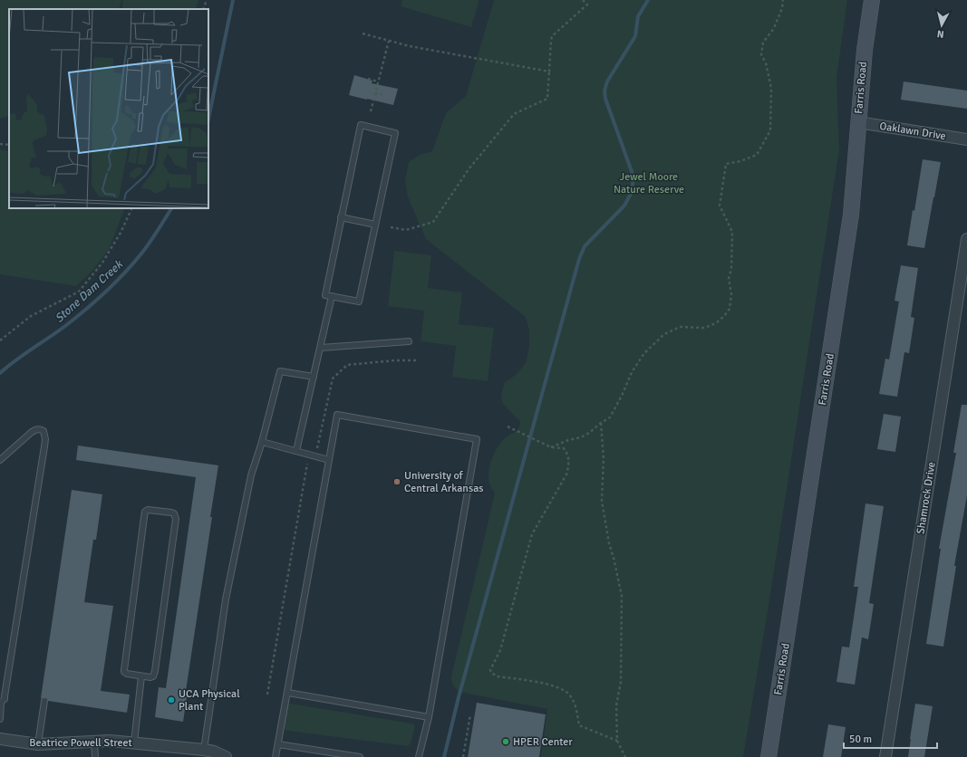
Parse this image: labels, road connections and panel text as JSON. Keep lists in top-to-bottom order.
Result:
{
  "streets": {
    "street": [
      "Farris Road",
      "Oaklawn Drive",
      "Shamrock Drive",
      "Beatrice Powell Street"
    ]
  },
  "crossings": [
    ["Farris Road", "Oaklawn Drive"]
  ],
  "water": ["Stone Dam Creek"],
  "parks": ["Jewel Moore Nature Reserve"],
  "places": ["University of Central Arkansas", "UCA Physical Plant", "HPER Center"],
  "scale_bar": "50 m",
  "north": "bottom"
}
